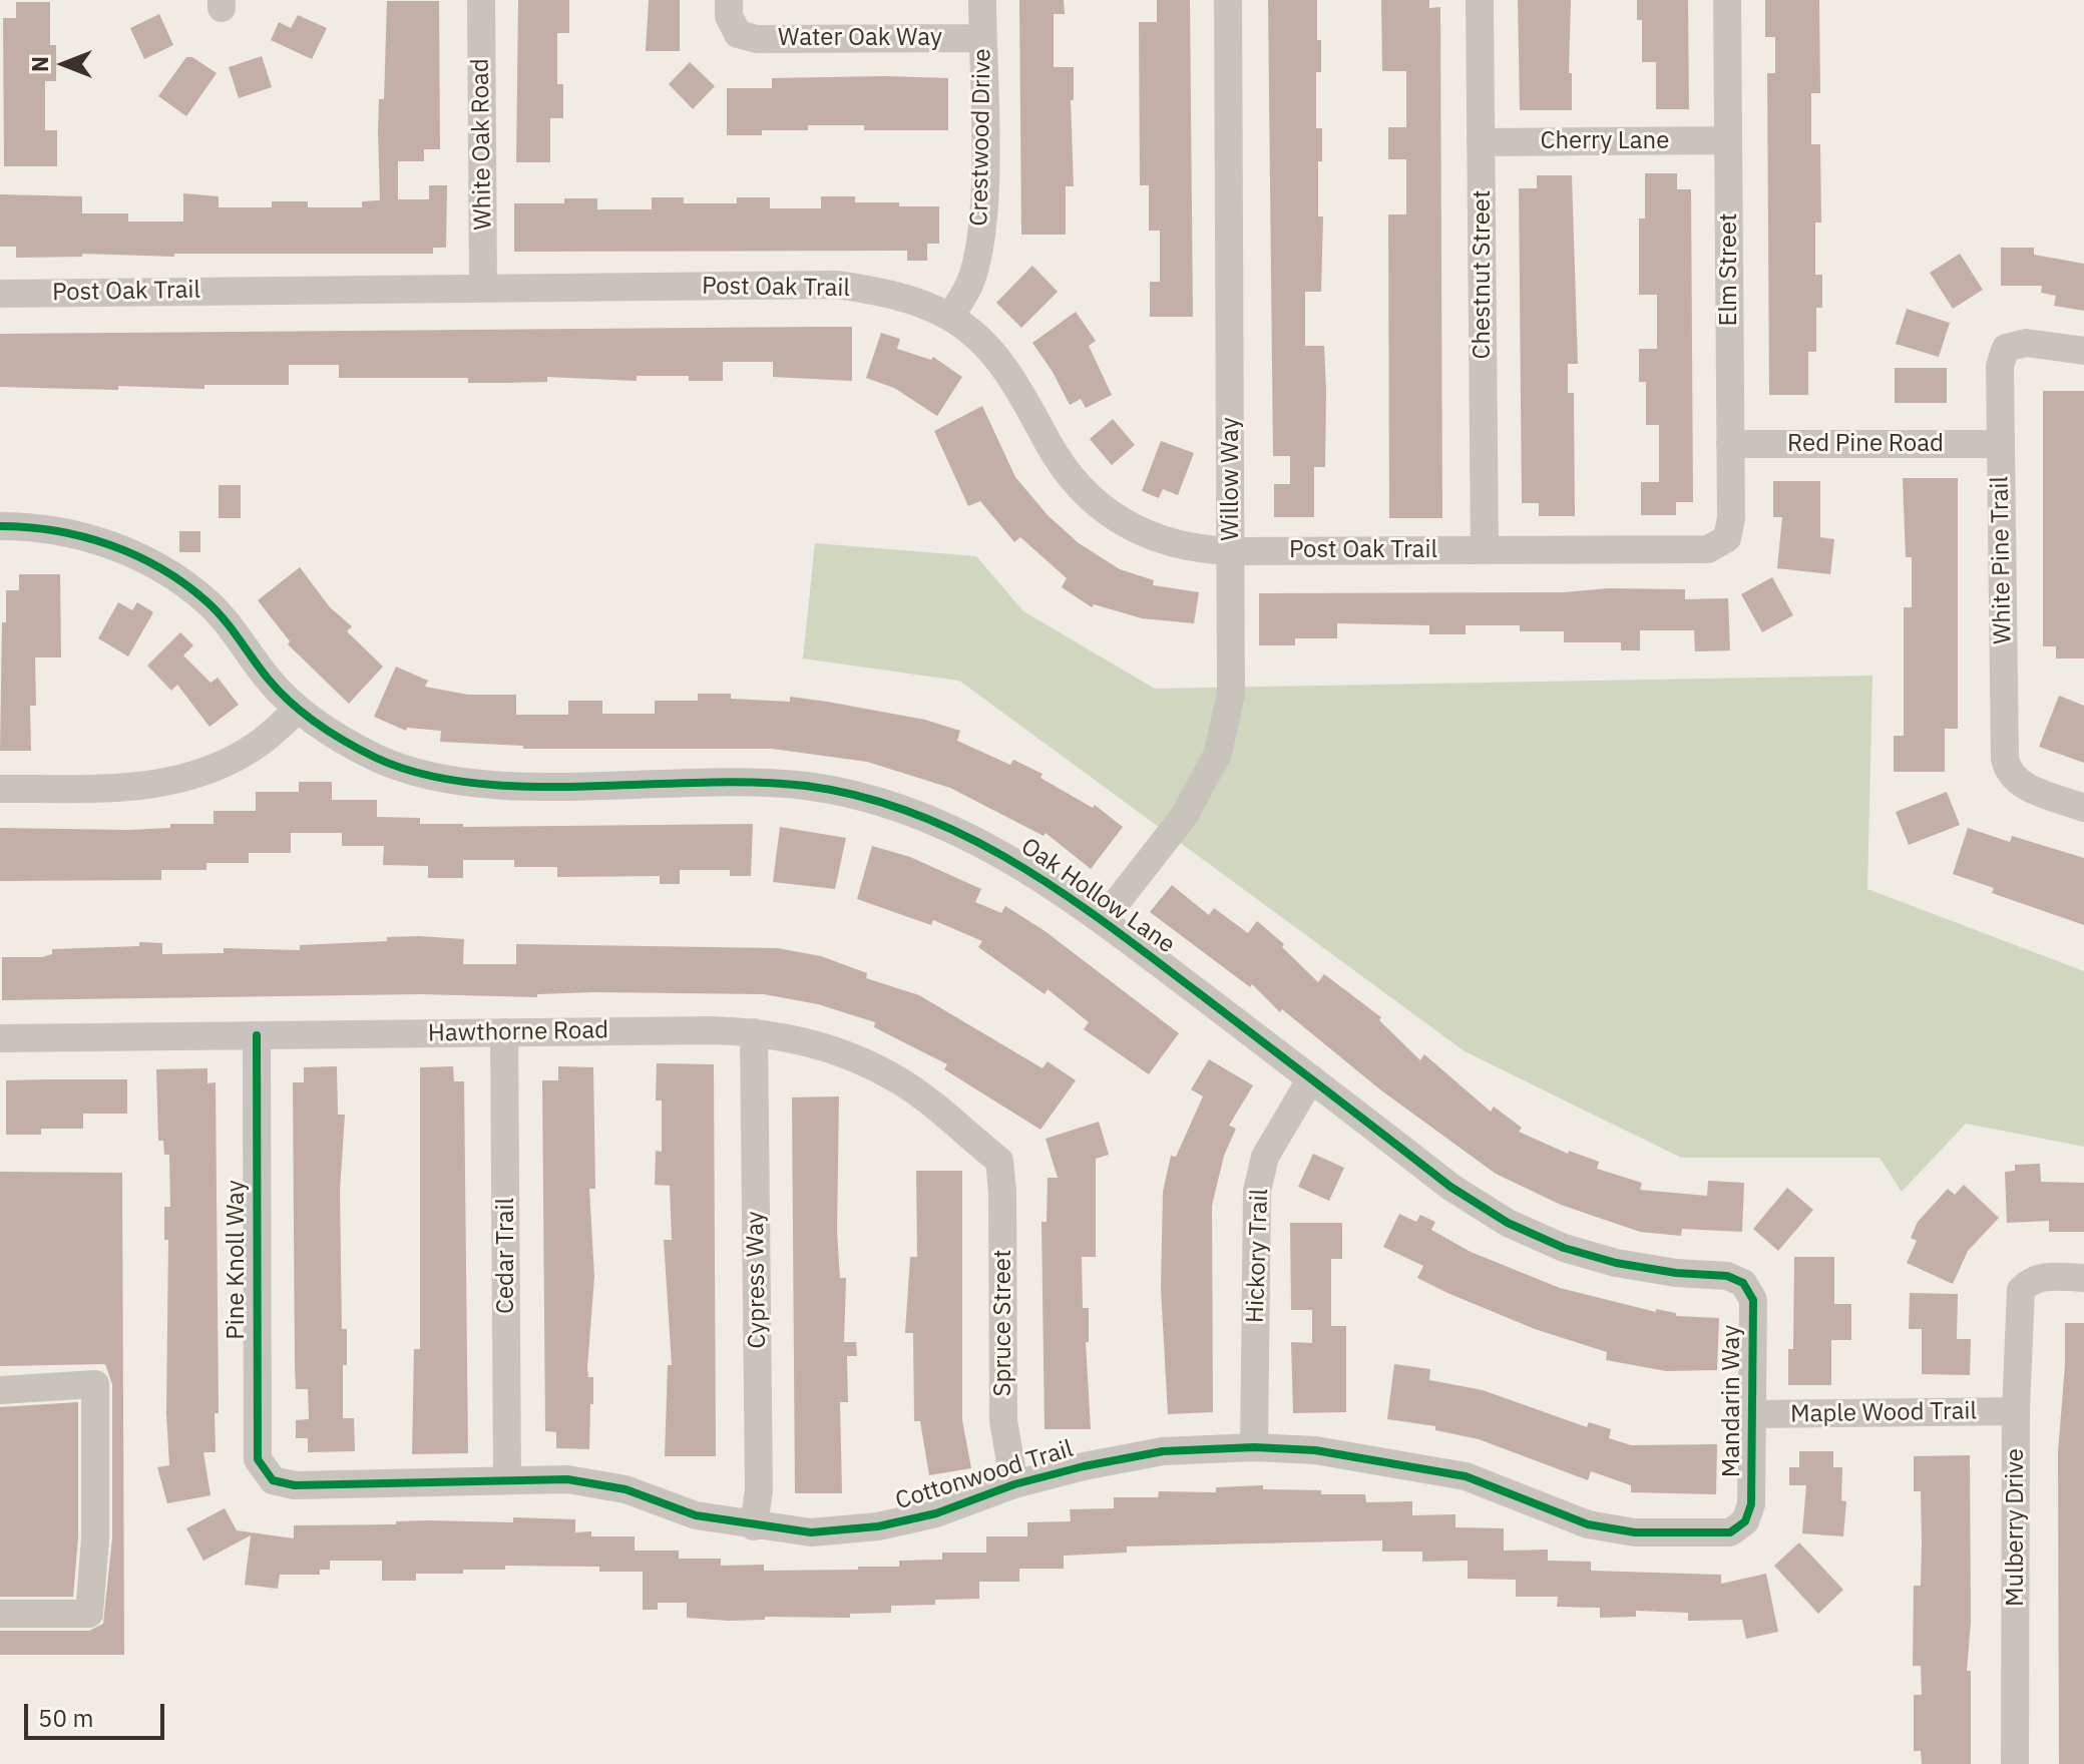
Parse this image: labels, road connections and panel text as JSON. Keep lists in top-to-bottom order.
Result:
{
  "streets": {
    "street": [
      "Water Oak Way",
      "Crestwood Drive",
      "Cherry Lane",
      "White Oak Road",
      "Elm Street",
      "Chestnut Street",
      "Post Oak Trail",
      "Red Pine Road",
      "Willow Way",
      "White Pine Trail",
      "Oak Hollow Lane",
      "Hawthorne Road",
      "Cedar Trail",
      "Hickory Trail",
      "Pine Knoll Way",
      "Cypress Way",
      "Spruce Street",
      "Mandarin Way",
      "Maple Wood Trail",
      "Cottonwood Trail",
      "Mulberry Drive"
    ]
  },
  "crossings": [
    ["Water Oak Way", "Crestwood Drive"],
    ["Crestwood Drive", "Post Oak Trail"],
    ["Cherry Lane", "Elm Street"],
    ["Cherry Lane", "Chestnut Street"],
    ["White Oak Road", "Post Oak Trail"],
    ["Elm Street", "Post Oak Trail"],
    ["Elm Street", "Red Pine Road"],
    ["Chestnut Street", "Post Oak Trail"],
    ["Post Oak Trail", "Willow Way"],
    ["Red Pine Road", "White Pine Trail"],
    ["Willow Way", "Oak Hollow Lane"],
    ["Oak Hollow Lane", "Hickory Trail"],
    ["Oak Hollow Lane", "Mandarin Way"],
    ["Hawthorne Road", "Cedar Trail"],
    ["Hawthorne Road", "Pine Knoll Way"],
    ["Hawthorne Road", "Cypress Way"],
    ["Hawthorne Road", "Spruce Street"],
    ["Cedar Trail", "Cottonwood Trail"],
    ["Hickory Trail", "Cottonwood Trail"],
    ["Pine Knoll Way", "Cottonwood Trail"],
    ["Cypress Way", "Cottonwood Trail"],
    ["Spruce Street", "Cottonwood Trail"],
    ["Mandarin Way", "Maple Wood Trail"],
    ["Mandarin Way", "Cottonwood Trail"],
    ["Maple Wood Trail", "Mulberry Drive"]
  ],
  "scale_bar": "50 m",
  "north": "left"
}
